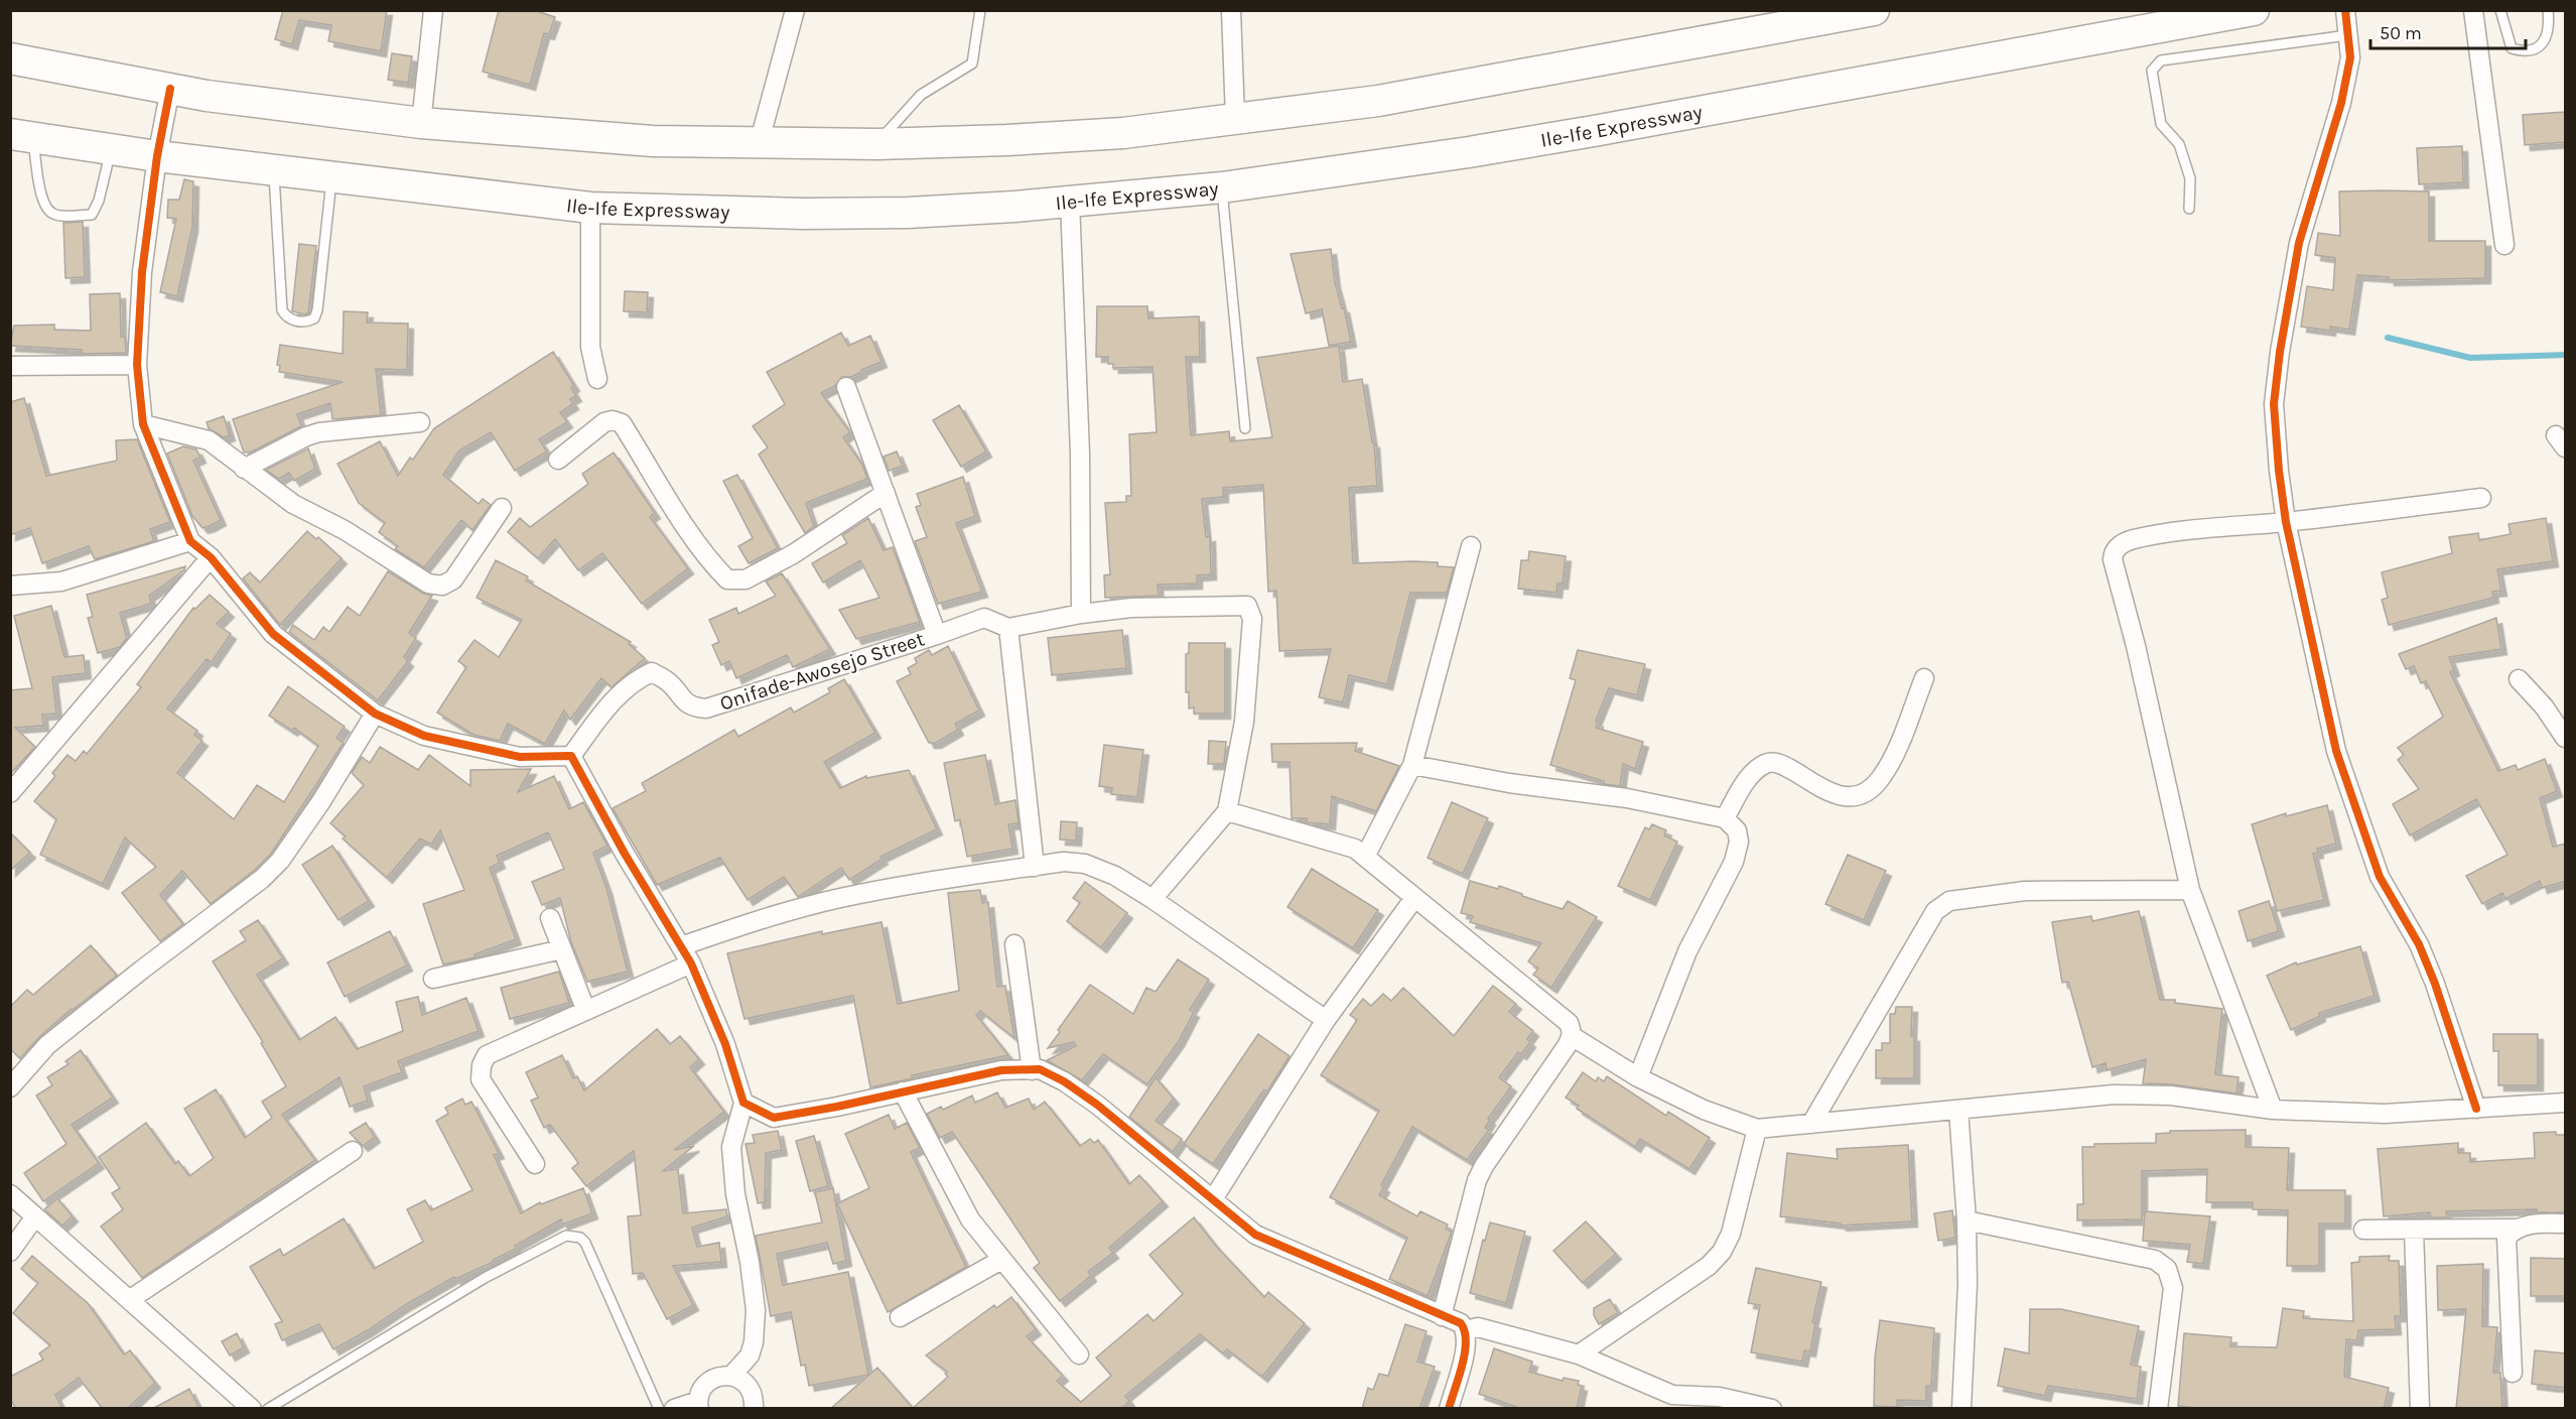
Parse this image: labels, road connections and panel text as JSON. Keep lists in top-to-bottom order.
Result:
{
  "streets": {
    "highway": ["Ile-Ife Expressway"],
    "street": ["Onifade-Awosejo Street"]
  },
  "scale_bar": "50 m"
}
